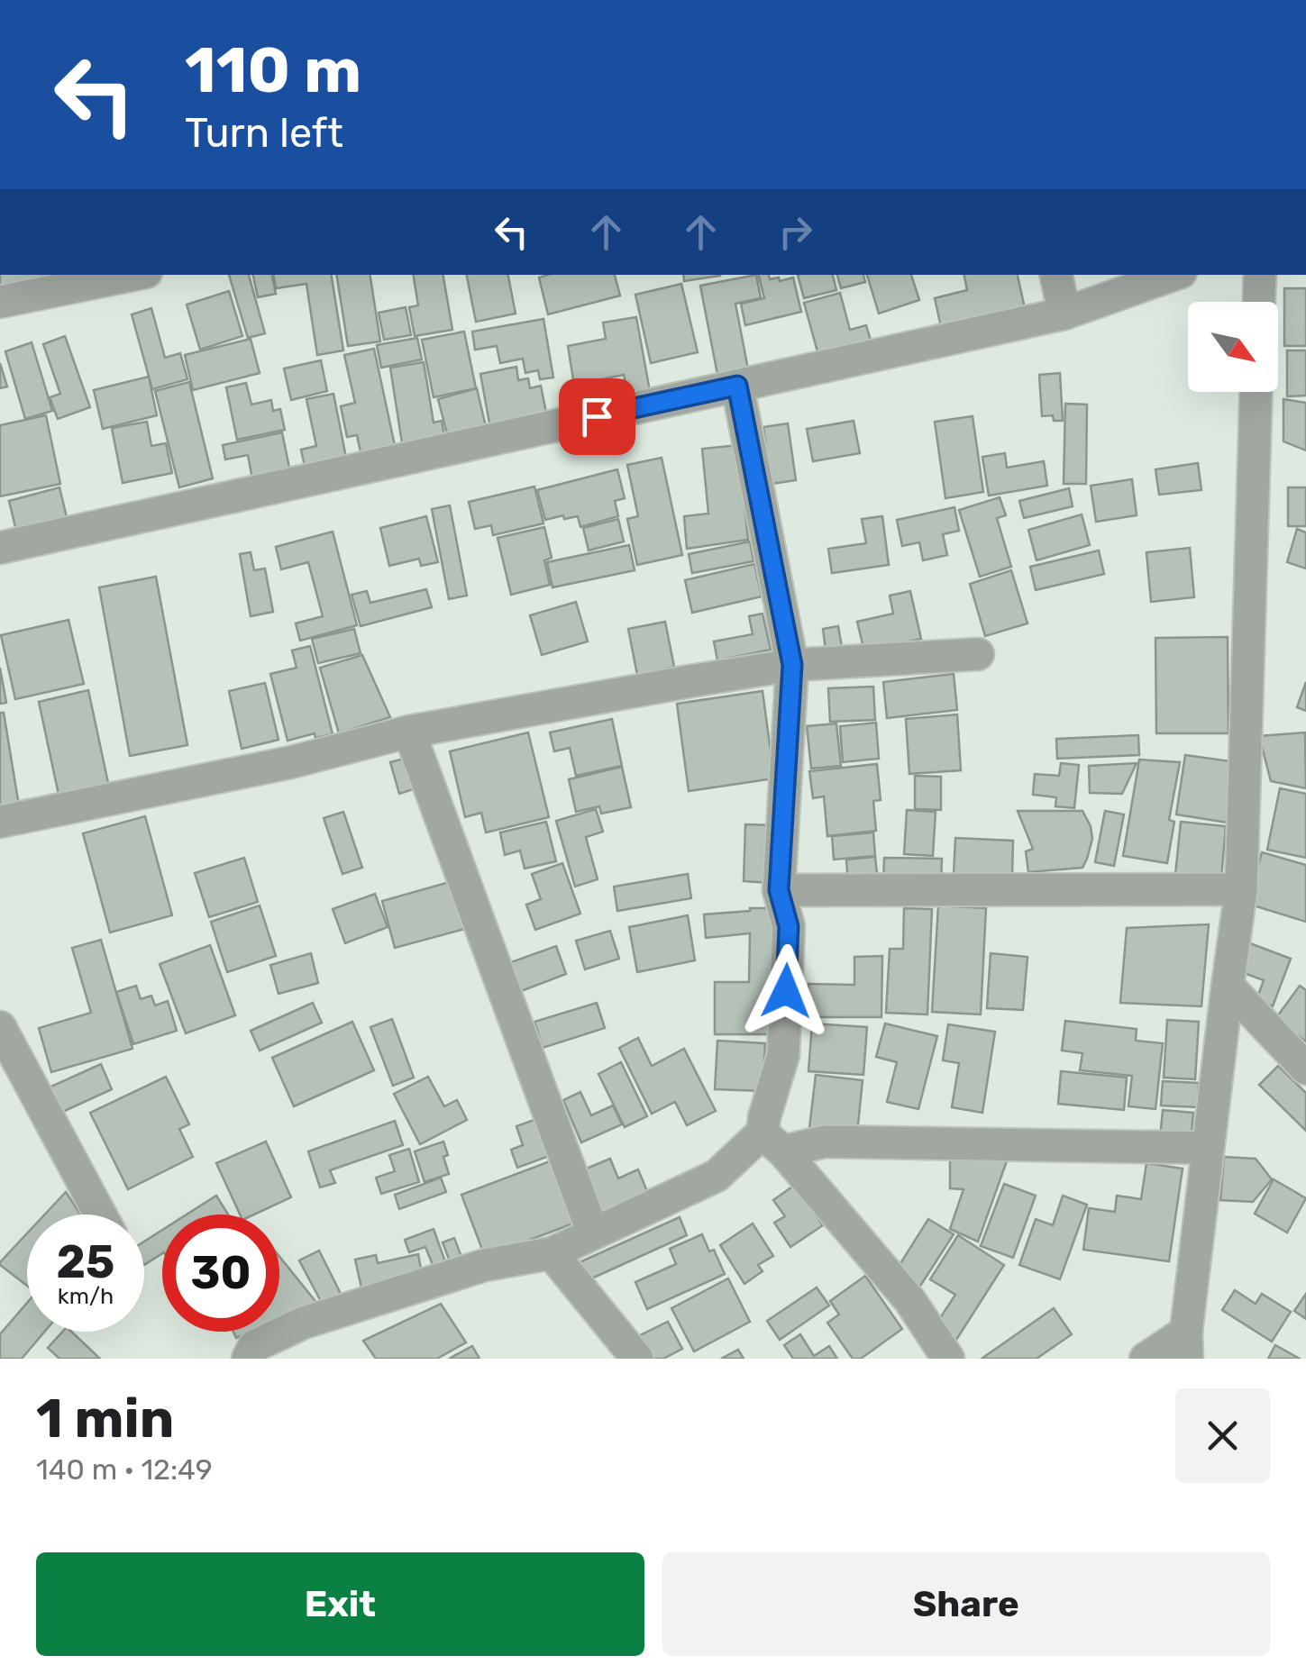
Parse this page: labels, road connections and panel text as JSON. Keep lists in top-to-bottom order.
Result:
{
  "north": "bottom right",
  "page": {
    "turn": ["110 m", "Turn left"],
    "speed": "25 km/h",
    "limit": "30",
    "heading": ["1 min", "140 m · 12:49"],
    "buttons": ["Exit", "Share"]
  }
}
